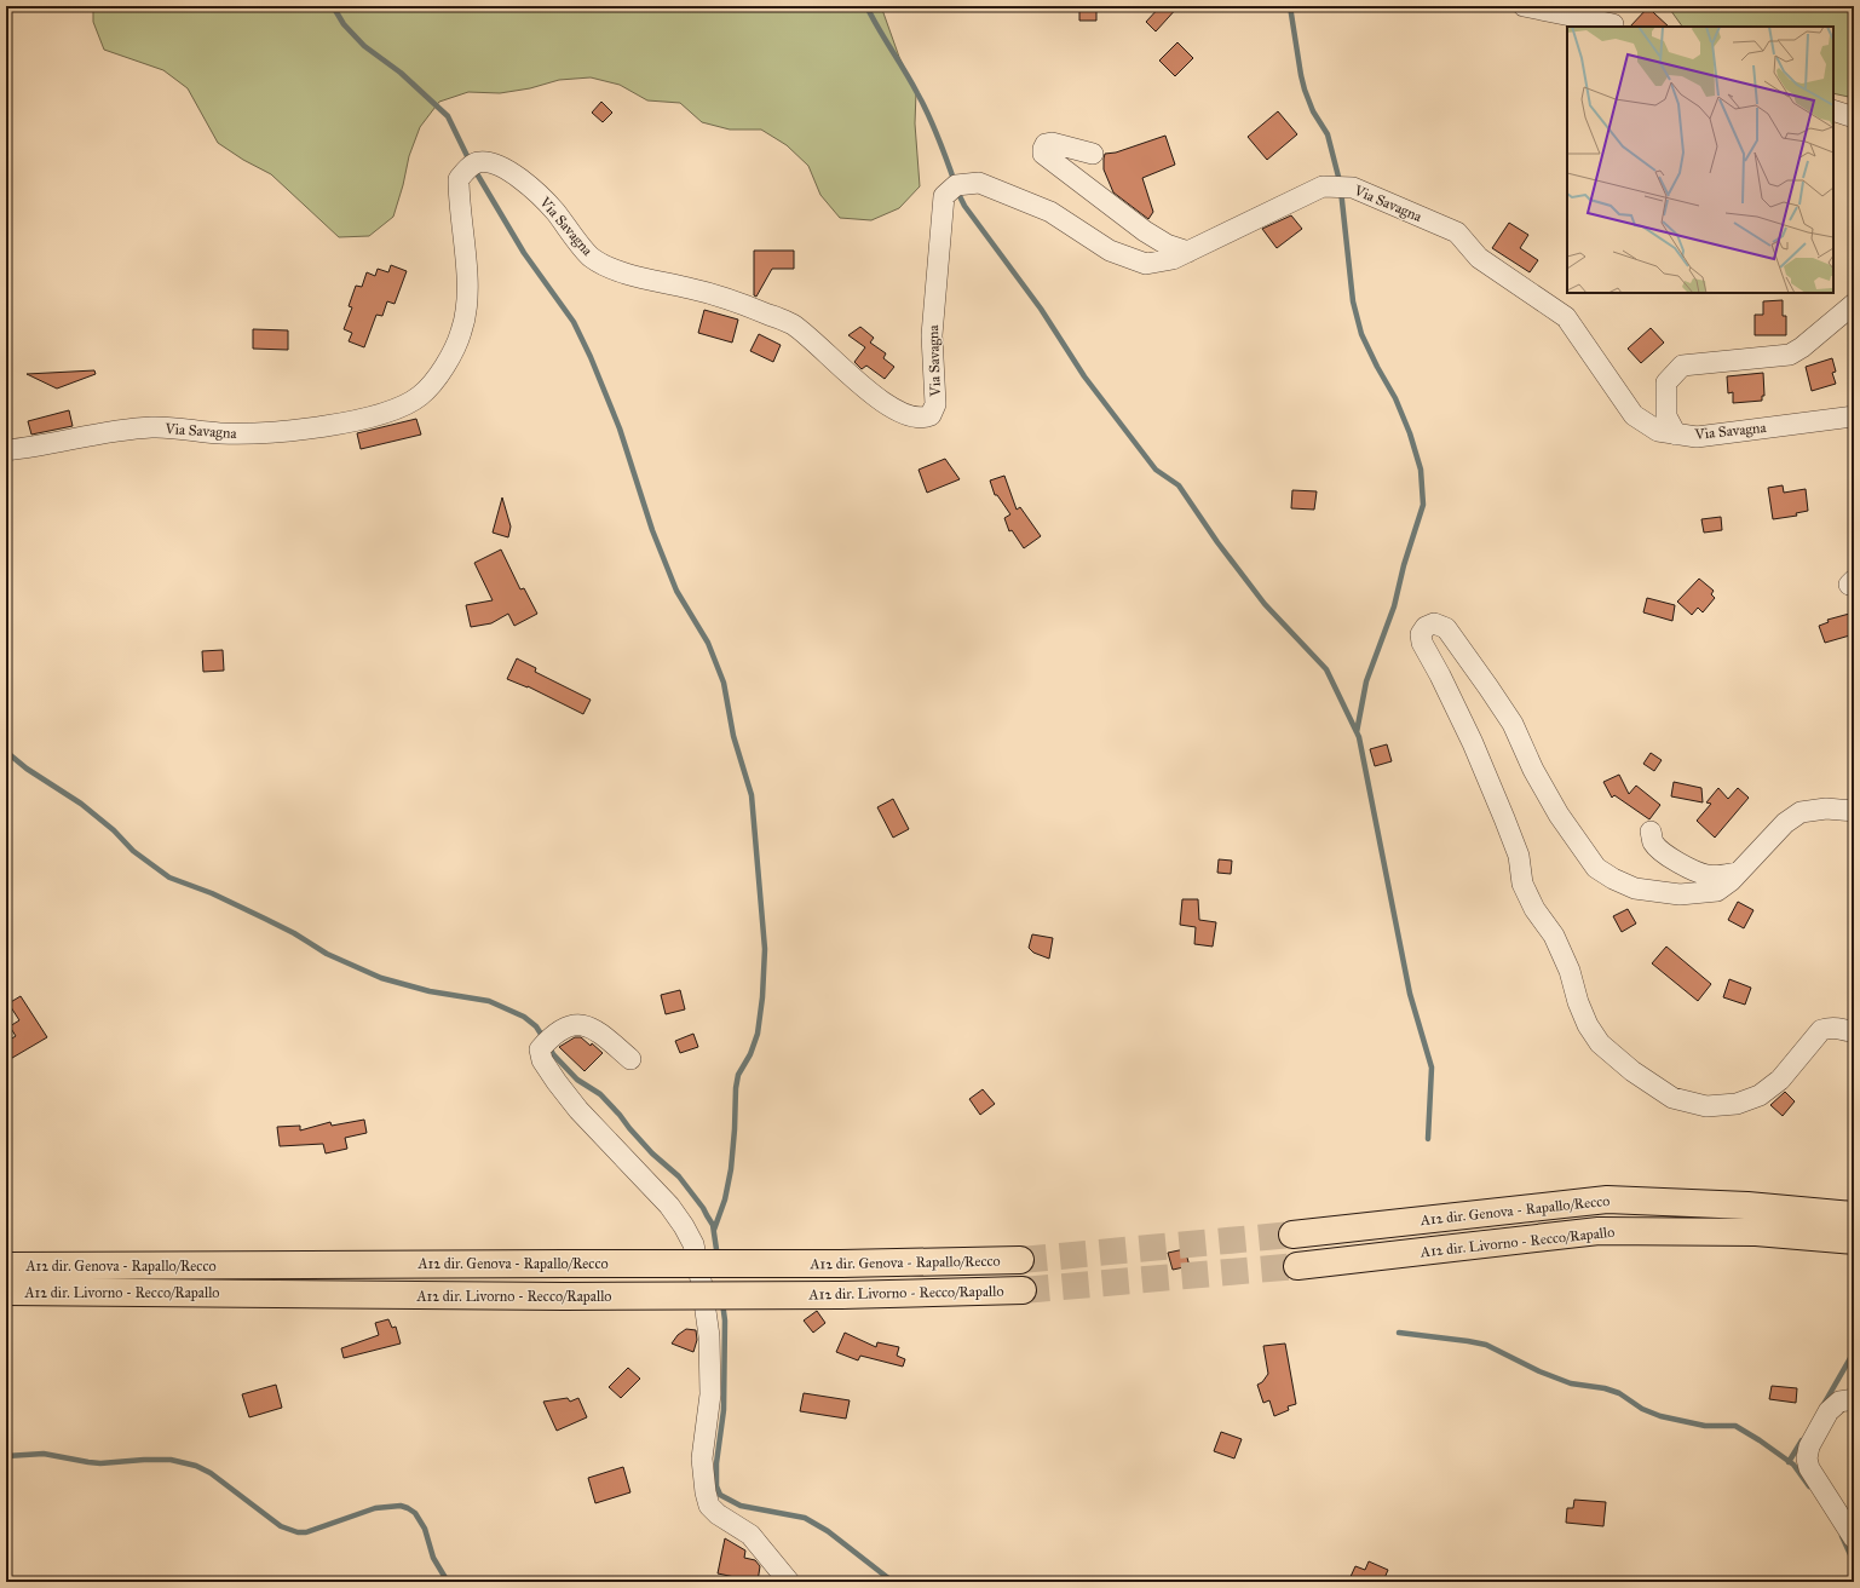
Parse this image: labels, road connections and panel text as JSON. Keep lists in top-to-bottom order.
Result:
{
  "streets": {
    "highway": ["A12 dir. Genova - Rapallo/Recco", "A12 dir. Livorno - Recco/Rapallo"],
    "street": ["Via Savagna"]
  }
}
